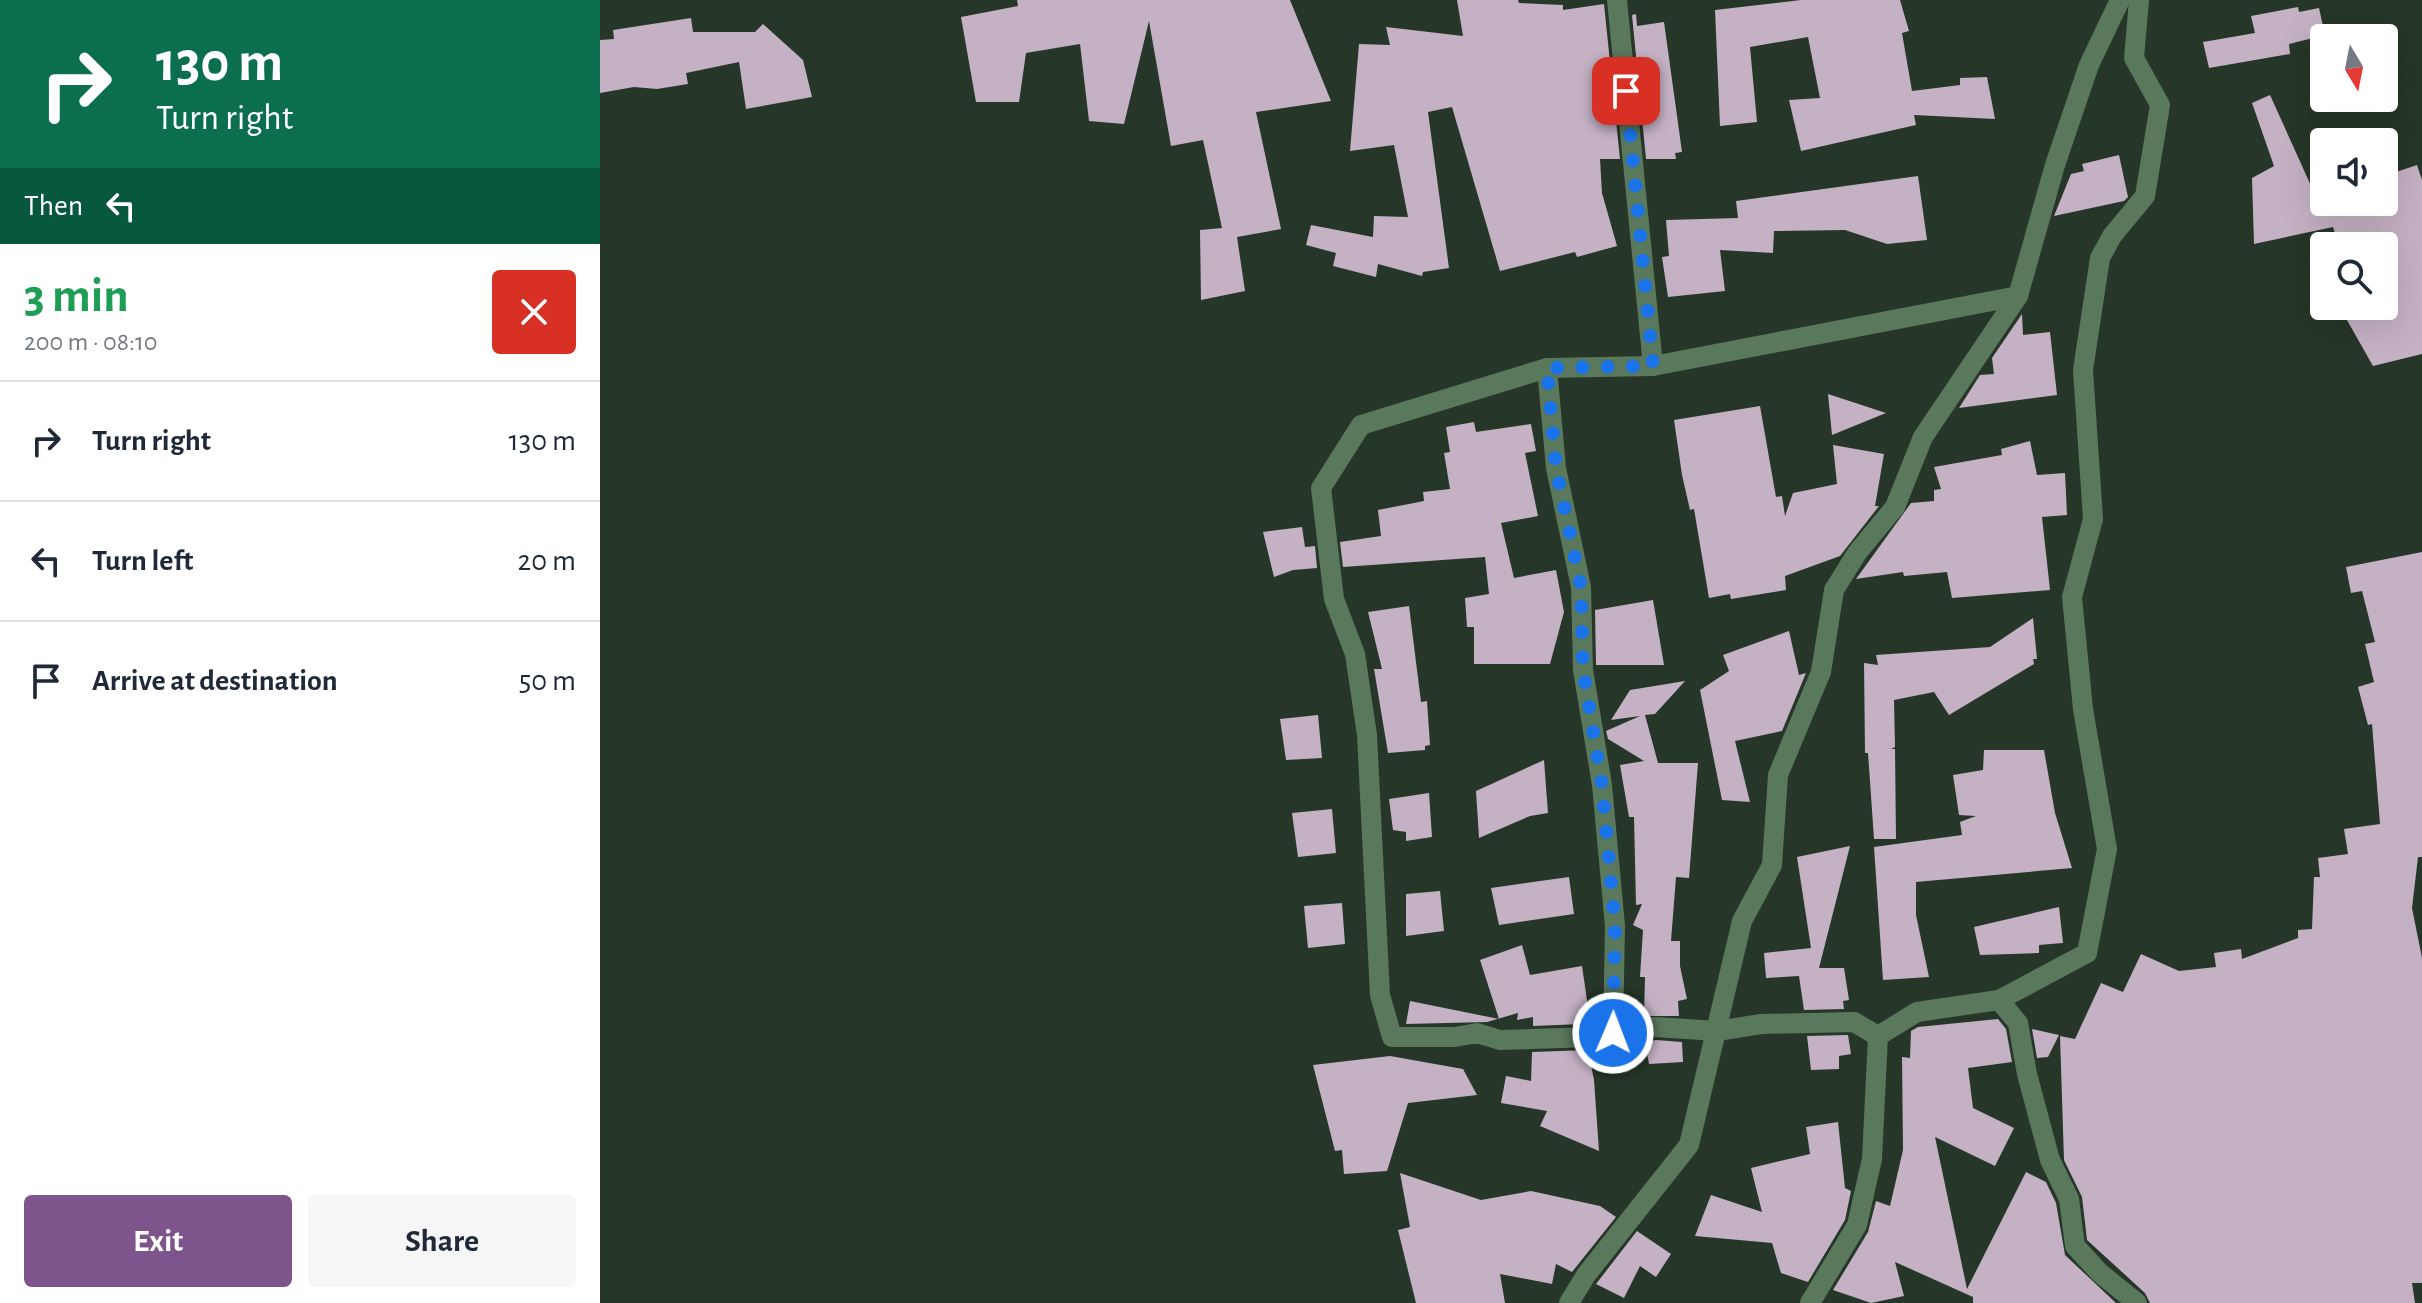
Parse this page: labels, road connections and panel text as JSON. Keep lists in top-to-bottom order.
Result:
{
  "north": "bottom",
  "page": {
    "turn": ["130 m", "Turn right"],
    "then": "Then",
    "heading": ["3 min", "200 m · 08:10"],
    "list": [
      {
        "name": "Turn right",
        "value": "130 m"
      },
      {
        "name": "Turn left",
        "value": "20 m"
      },
      {
        "name": "Arrive at destination",
        "value": "50 m"
      }
    ],
    "buttons": ["Exit", "Share"]
  }
}
